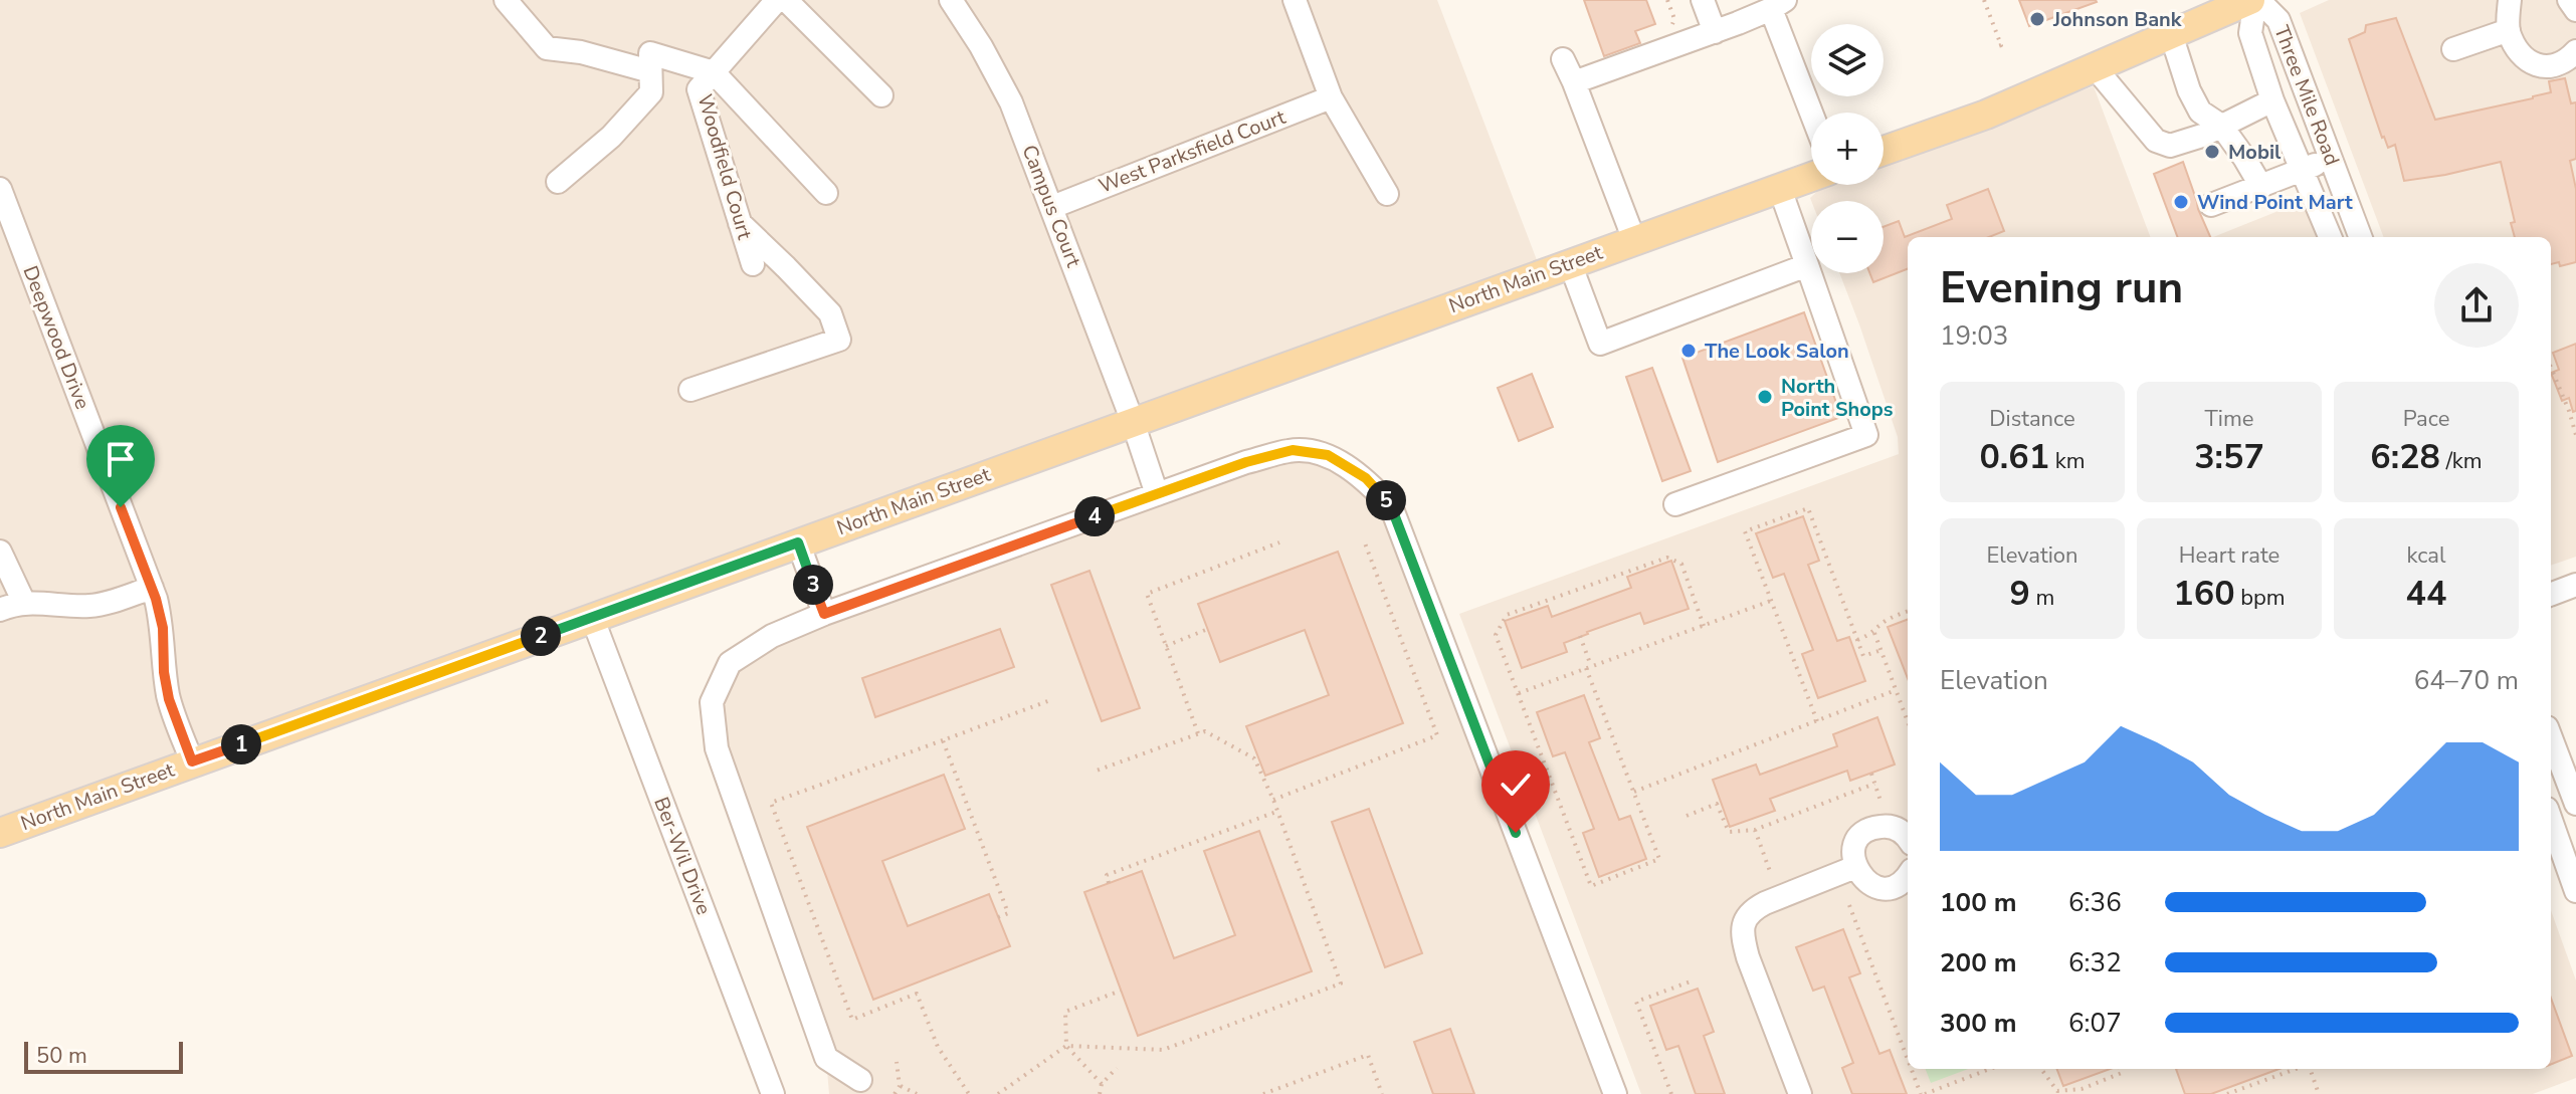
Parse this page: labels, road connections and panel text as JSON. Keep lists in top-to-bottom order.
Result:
{
  "streets": {
    "main road": ["North Main Street"],
    "street": [
      "Three Mile Road",
      "West Parksfield Court",
      "Woodfield Court",
      "Campus Court",
      "Deepwood Drive",
      "Ber-Wil Drive"
    ]
  },
  "crossings": [
    ["West Parksfield Court", "Campus Court"],
    ["Campus Court", "North Main Street"],
    ["North Main Street", "Deepwood Drive"],
    ["North Main Street", "Ber-Wil Drive"]
  ],
  "places": [
    "Johnson Bank",
    "Mobil",
    "Wind Point Mart",
    "The Look Salon",
    "North Point Shops"
  ],
  "scale_bar": "50 m",
  "page": {
    "map_buttons": ["+", "−"],
    "heading": ["Evening run", "19:03"],
    "stats": [
      ["Distance", "0.61 km"],
      ["Time", "3:57"],
      ["Pace", "6:28 /km"],
      ["Elevation", "9 m"],
      ["Heart rate", "160 bpm"],
      ["kcal", "44"]
    ],
    "pins": [
      "5",
      "4",
      "3",
      "2",
      "1"
    ],
    "chart": ["Elevation", "64–70 m"],
    "list": [
      {
        "name": "100 m",
        "note": "6:36"
      },
      {
        "name": "200 m",
        "note": "6:32"
      },
      {
        "name": "300 m",
        "note": "6:07"
      }
    ],
    "scale": "50 m"
  }
}
